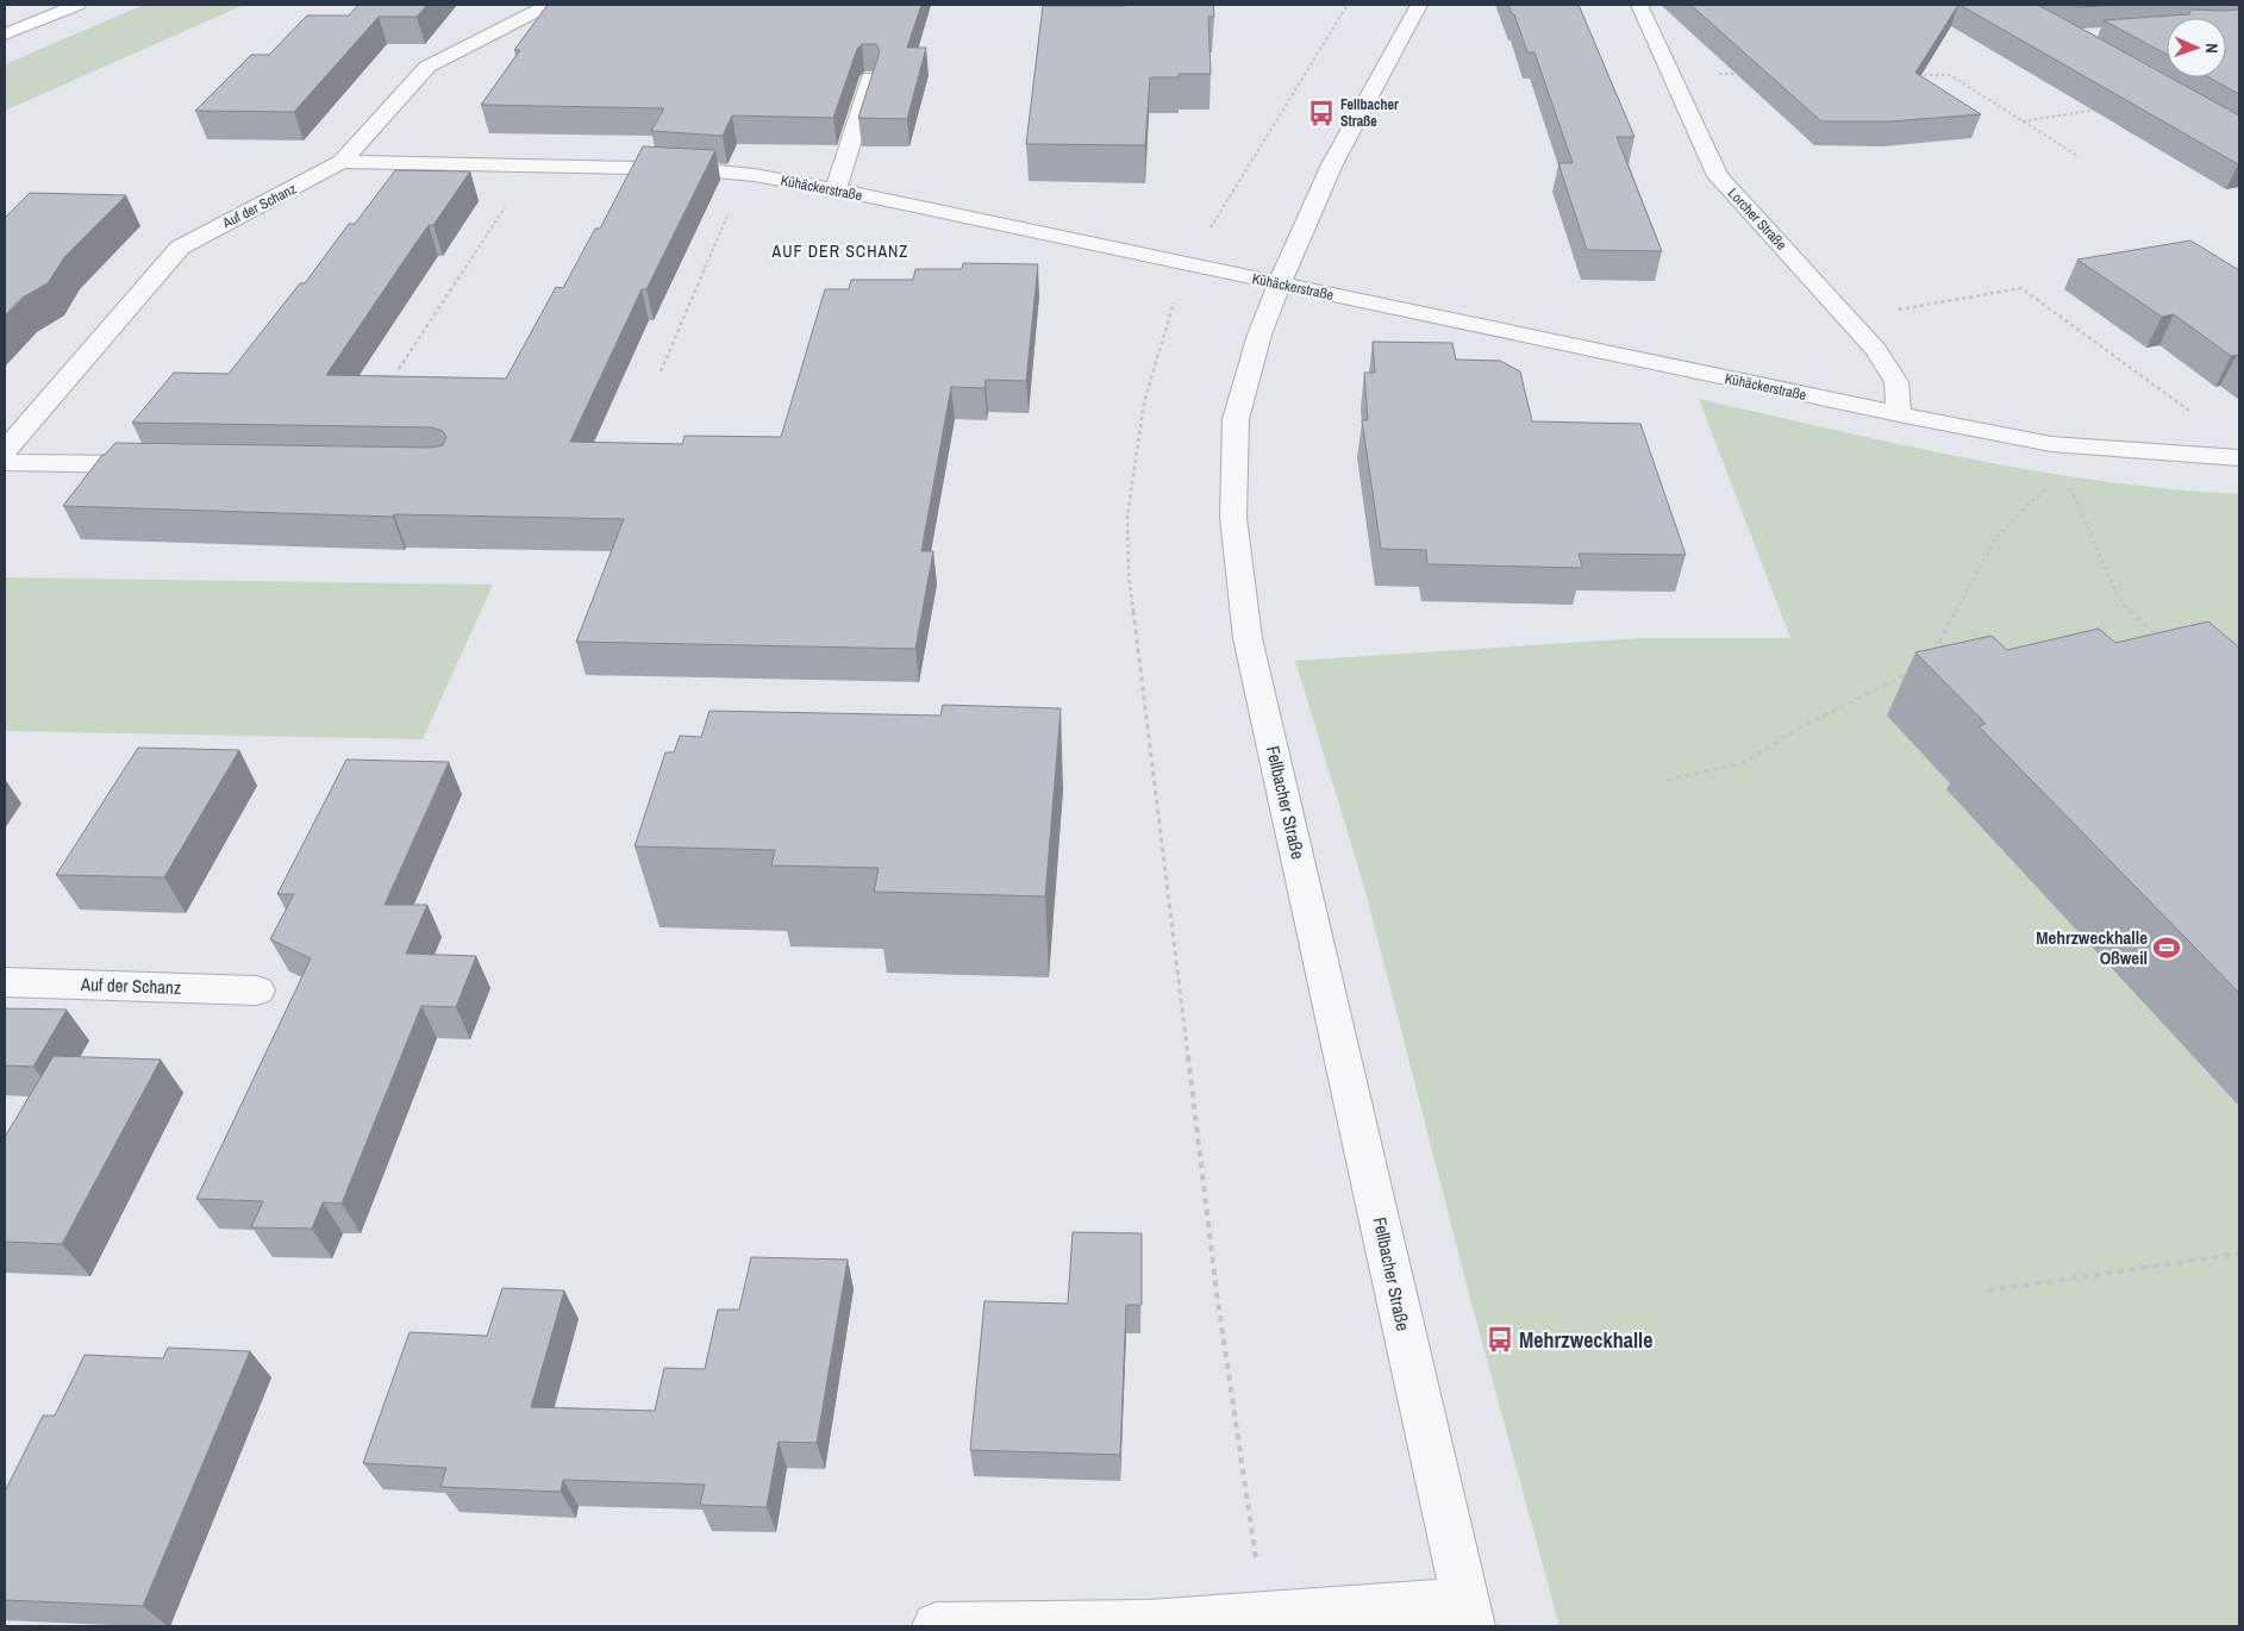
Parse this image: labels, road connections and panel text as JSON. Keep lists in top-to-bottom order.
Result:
{
  "streets": {
    "street": [
      "Kühäckerstraße",
      "Auf der Schanz",
      "Lorcher Straße",
      "Fellbacher Straße"
    ]
  },
  "crossings": [
    ["Kühäckerstraße", "Auf der Schanz"],
    ["Kühäckerstraße", "Lorcher Straße"],
    ["Kühäckerstraße", "Fellbacher Straße"]
  ],
  "districts": ["AUF DER SCHANZ"],
  "places": {
    "bus stop": ["Fellbacher Straße", "Mehrzweckhalle"],
    "sports": ["Mehrzweckhalle Oßweil"]
  },
  "north": "right"
}
